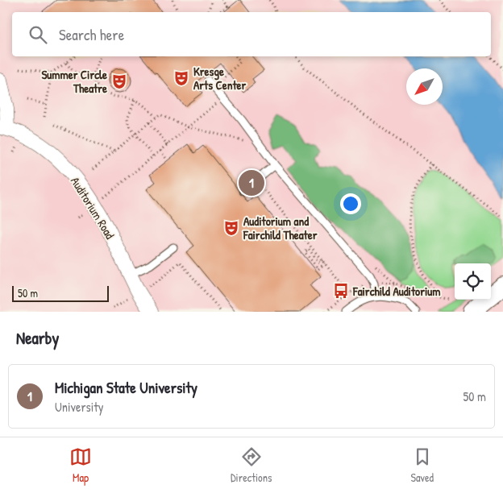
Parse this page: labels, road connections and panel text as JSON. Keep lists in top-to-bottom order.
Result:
{
  "streets": {
    "street": ["Auditorium Road"]
  },
  "places": {
    "theatre": ["Kresge Arts Center", "Summer Circle Theatre", "Auditorium and Fairchild Theater"],
    "bus stop": ["Fairchild Auditorium"]
  },
  "scale_bar": "50 m",
  "north": "bottom left",
  "page": {
    "search": "Search here",
    "pins": "1",
    "scale": "50 m",
    "heading": "Nearby",
    "list": [
      {
        "mark": "1",
        "name": "Michigan State University",
        "note": "University",
        "value": "50 m"
      }
    ],
    "nav": ["Map", "Directions", "Saved"]
  }
}
